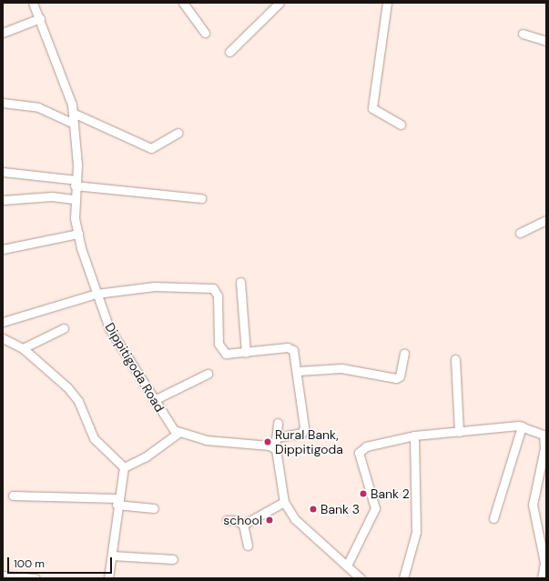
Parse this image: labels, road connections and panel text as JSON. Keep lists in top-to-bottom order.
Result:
{
  "streets": {
    "street": ["Dippitigoda Road"]
  },
  "places": [
    "Rural Bank, Dippitigoda",
    "Bank 2",
    "Bank 3",
    "school"
  ],
  "scale_bar": "100 m"
}
